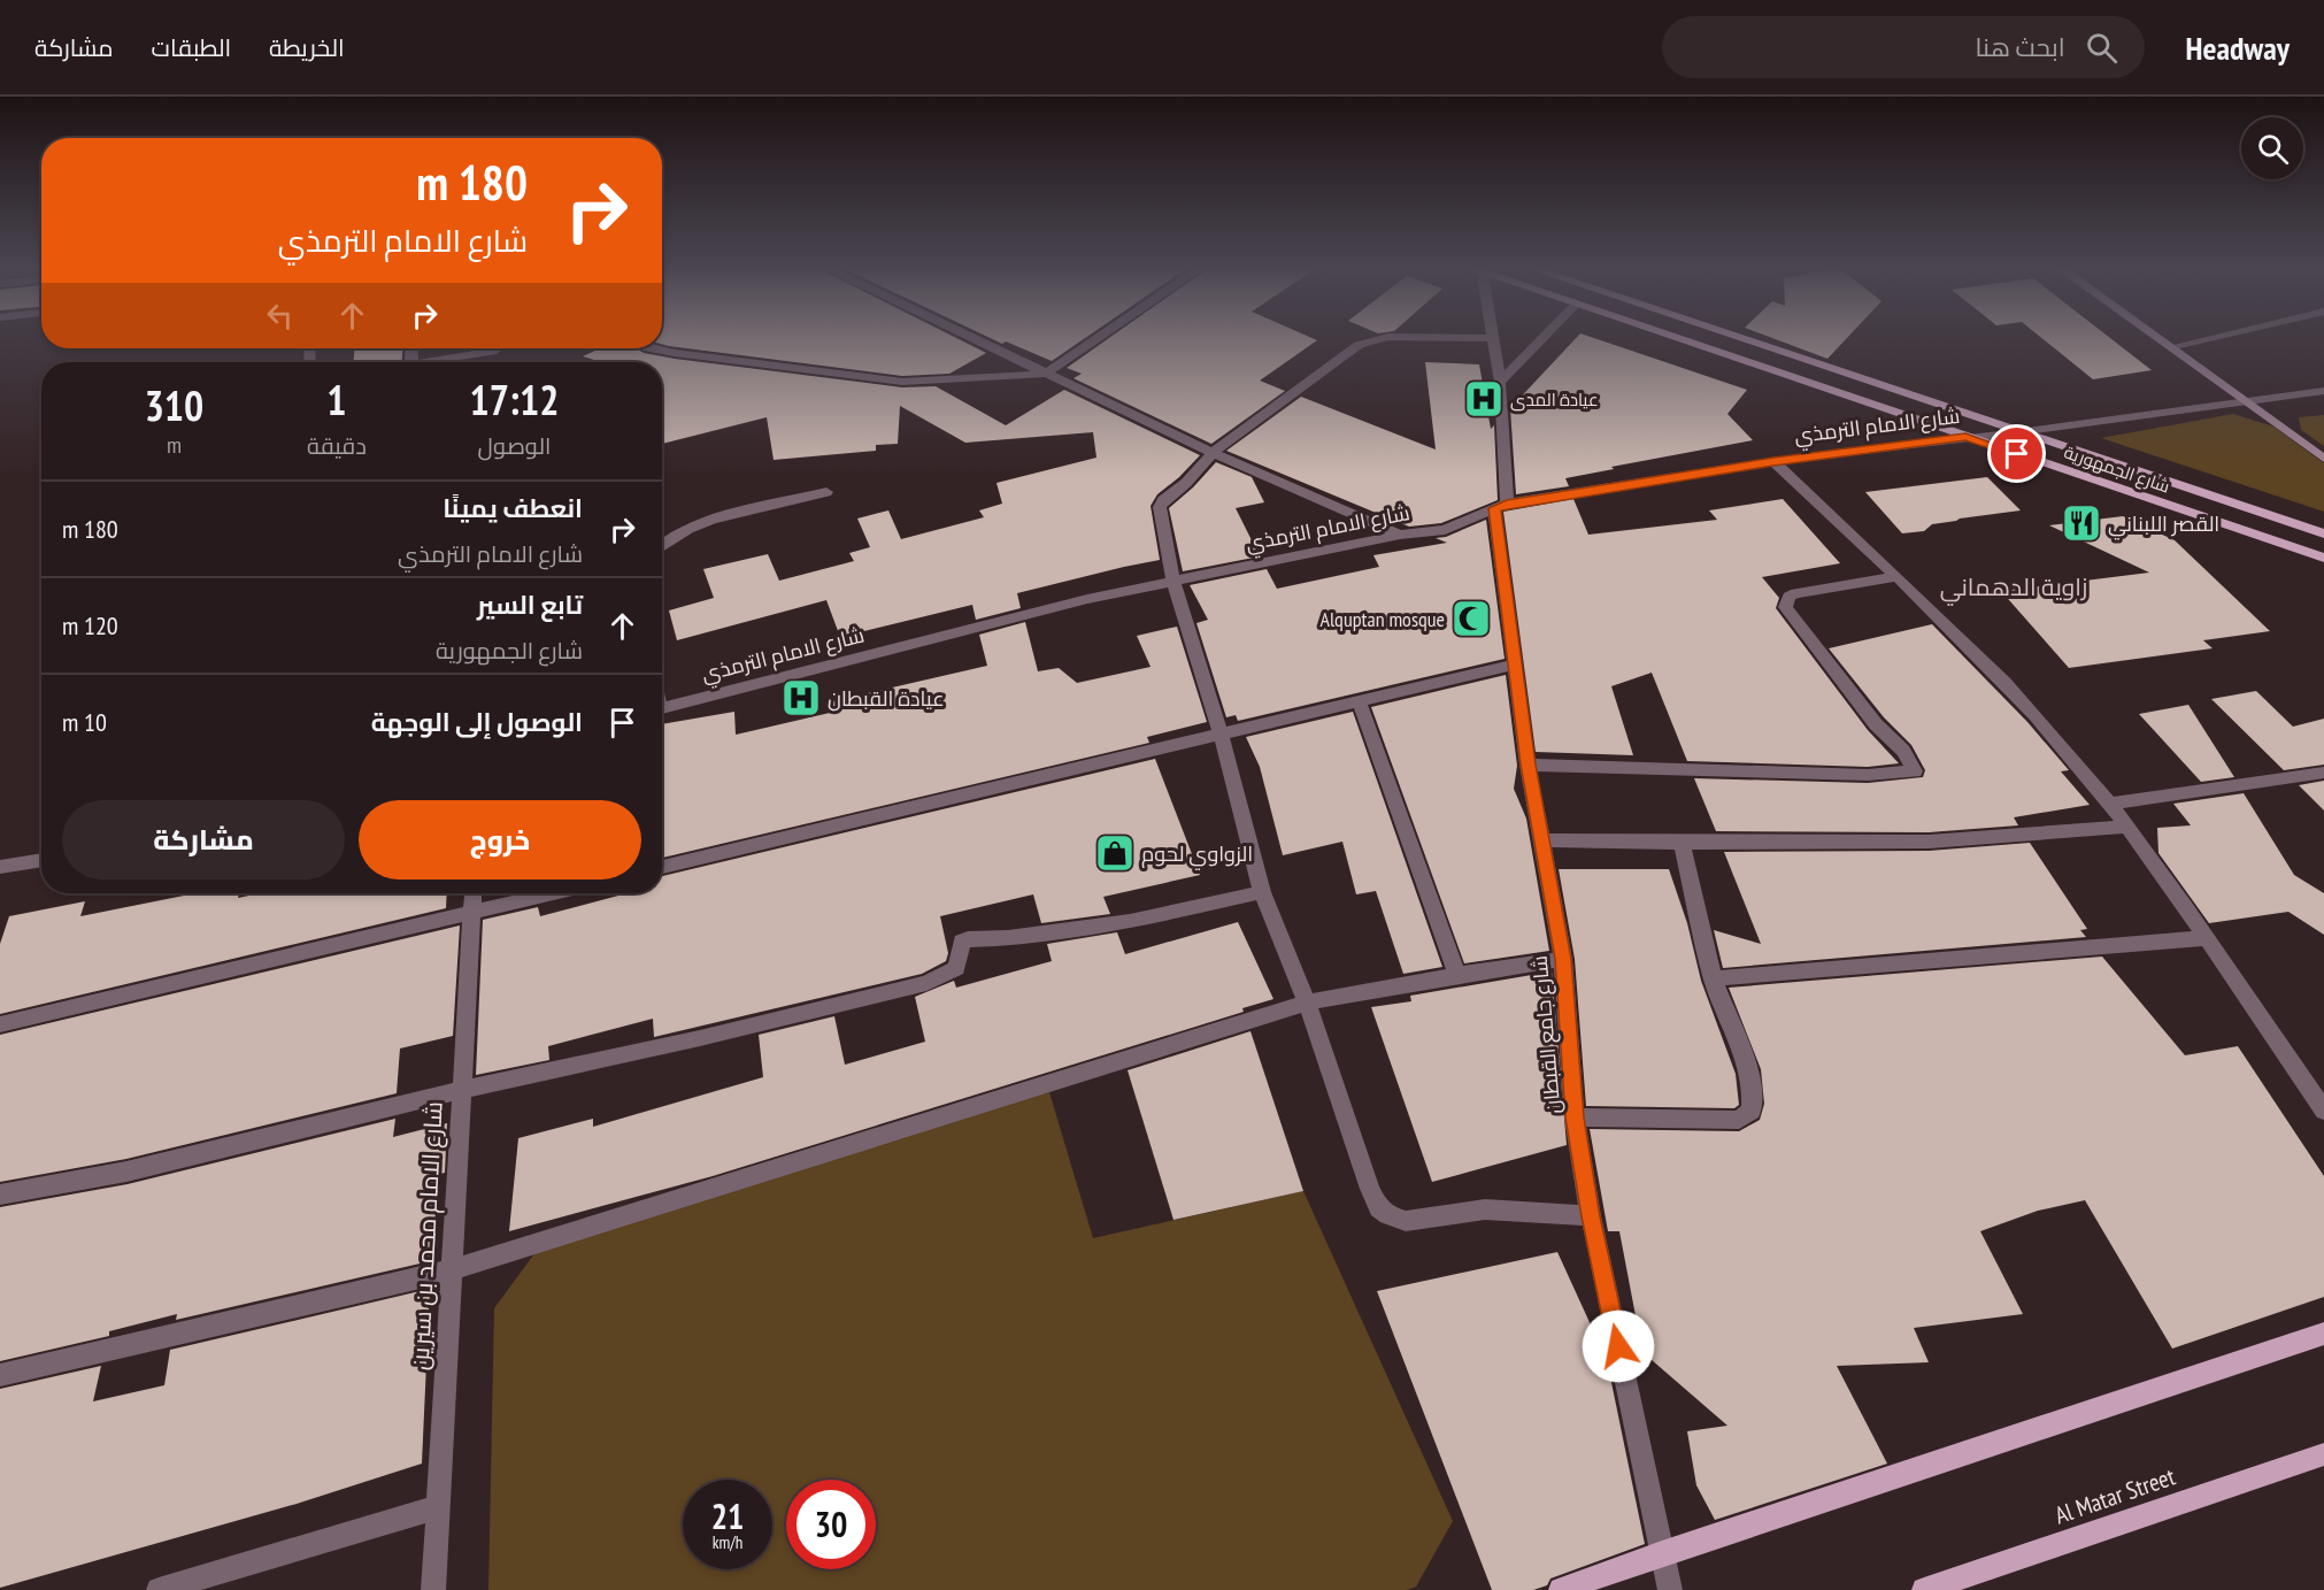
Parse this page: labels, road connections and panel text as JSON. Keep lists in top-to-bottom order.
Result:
{
  "streets": {
    "main road": ["شارع الجمهورية", "Al Matar Street"],
    "street": ["شارع الامام الترمذي", "شارع جامع القبطان", "شارع الامام محمد بن سيرين"]
  },
  "crossings": [
    ["شارع الامام الترمذي", "شارع الجمهورية"],
    ["شارع الامام الترمذي", "شارع جامع القبطان"]
  ],
  "districts": ["زاوية الدهماني"],
  "places": {
    "hospital": ["عيادة المدى", "عيادة القبطان"],
    "restaurant": ["القصر اللبناني"],
    "mosque": ["Alquptan mosque"],
    "shop": ["الزواوي لحوم"]
  },
  "page": {
    "header": "Headway",
    "search": "ابحث هنا",
    "nav": ["الخريطة", "الطبقات", "مشاركة"],
    "turn": ["180 m", "شارع الامام الترمذي"],
    "eta": [
      "17:12",
      "الوصول",
      "1",
      "دقيقة",
      "310",
      "m"
    ],
    "list": [
      {
        "name": "انعطف يمينًا",
        "note": "شارع الامام الترمذي",
        "value": "180 m"
      },
      {
        "name": "تابع السير",
        "note": "شارع الجمهورية",
        "value": "120 m"
      },
      {
        "name": "الوصول إلى الوجهة",
        "value": "10 m"
      }
    ],
    "buttons": ["خروج", "مشاركة"],
    "speed": "21 km/h",
    "limit": "30"
  }
}
